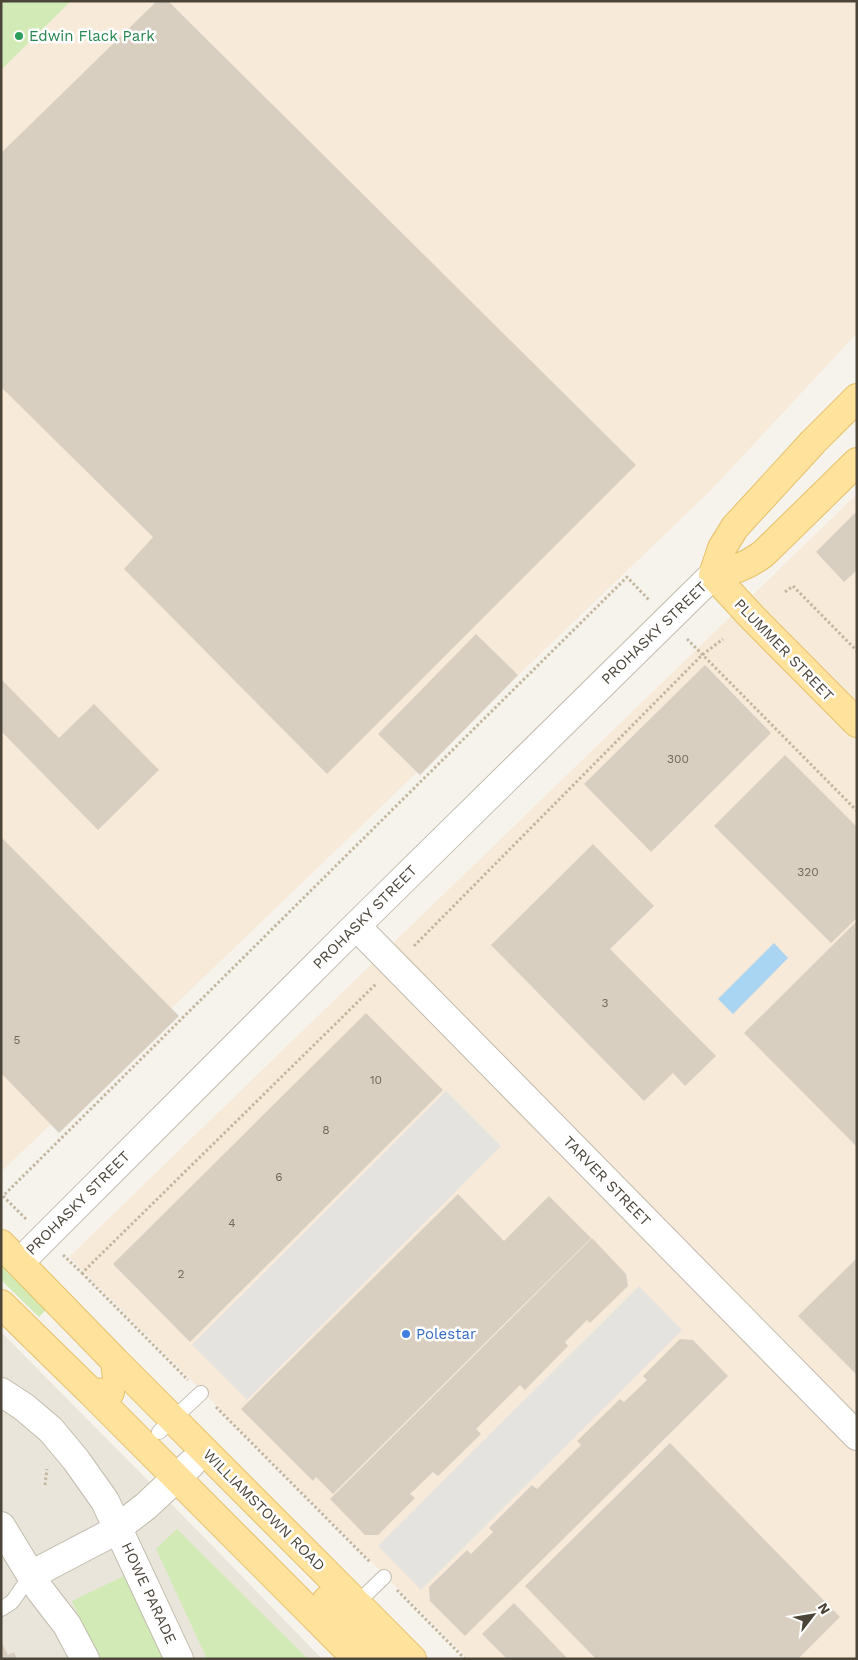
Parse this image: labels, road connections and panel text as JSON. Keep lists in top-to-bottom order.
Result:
{
  "streets": {
    "main road": ["PROHASKY STREET", "PLUMMER STREET", "WILLIAMSTOWN ROAD"],
    "street": ["TARVER STREET", "HOWE PARADE"]
  },
  "crossings": [
    ["PROHASKY STREET", "PLUMMER STREET"],
    ["PROHASKY STREET", "TARVER STREET"],
    ["PROHASKY STREET", "WILLIAMSTOWN ROAD"]
  ],
  "places": ["Edwin Flack Park", "Polestar"],
  "house_numbers": [
    "300",
    "320",
    "3",
    "5",
    "10",
    "8",
    "6",
    "4",
    "2"
  ],
  "north": "top right"
}
